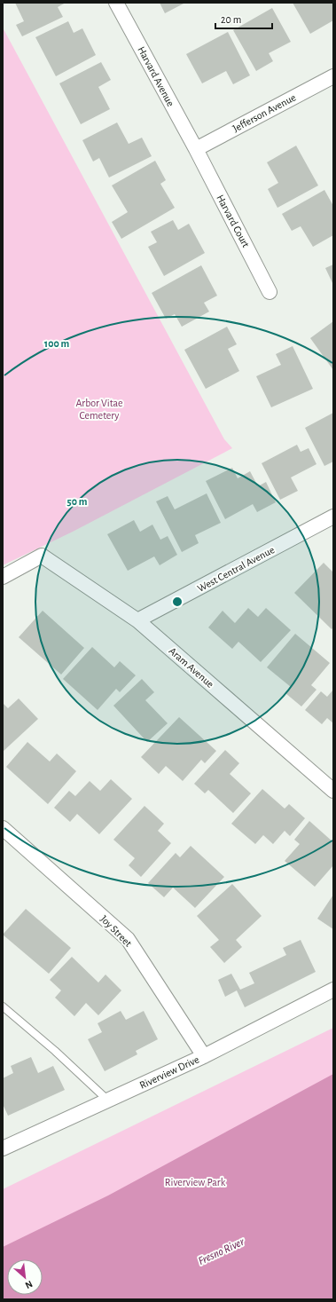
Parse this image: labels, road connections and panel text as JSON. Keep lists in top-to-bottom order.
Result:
{
  "streets": {
    "street": [
      "Harvard Avenue",
      "Jefferson Avenue",
      "Harvard Court",
      "West Central Avenue",
      "Aram Avenue",
      "Joy Street",
      "Riverview Drive"
    ]
  },
  "crossings": [
    ["Harvard Avenue", "Jefferson Avenue"],
    ["Harvard Avenue", "Harvard Court"],
    ["Jefferson Avenue", "Harvard Court"],
    ["West Central Avenue", "Aram Avenue"],
    ["Joy Street", "Riverview Drive"]
  ],
  "water": ["Fresno River"],
  "parks": ["Arbor Vitae Cemetery", "Riverview Park"],
  "scale_bar": "20 m",
  "north": "bottom right",
  "rings": ["100 m", "50 m"]
}
